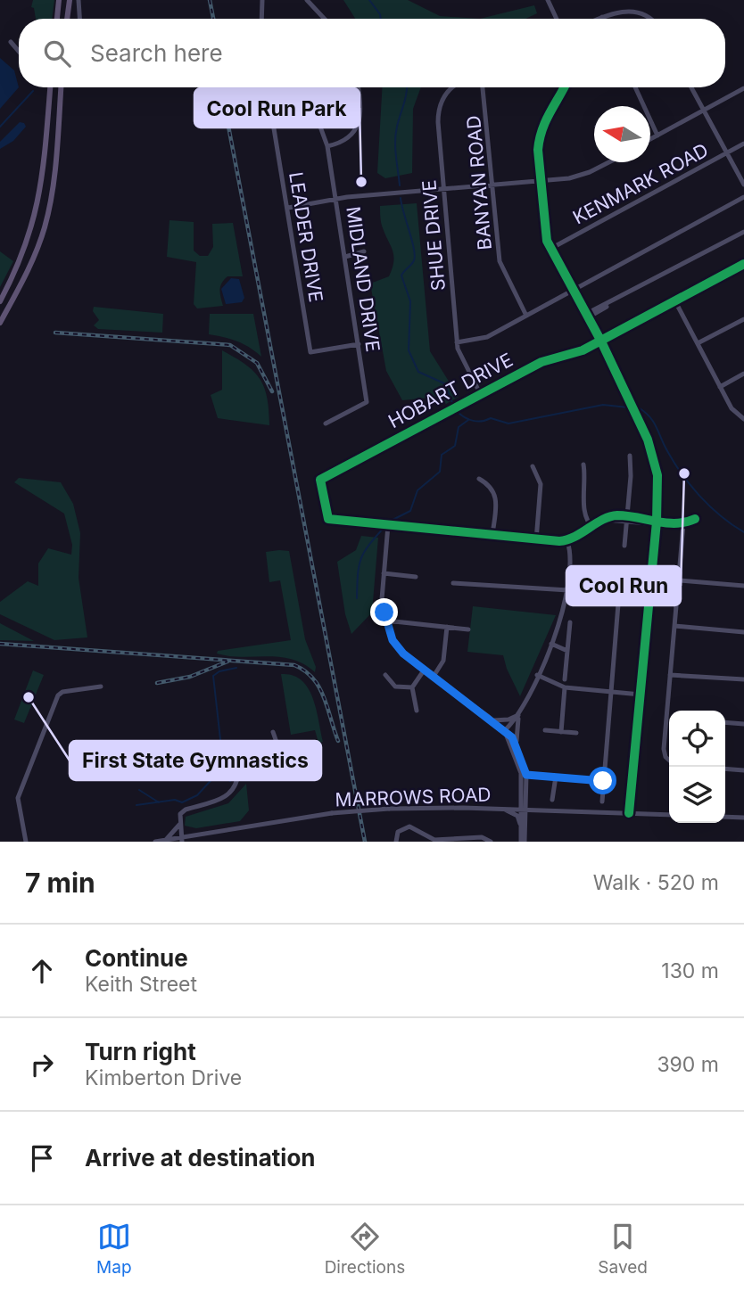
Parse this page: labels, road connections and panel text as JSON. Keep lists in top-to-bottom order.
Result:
{
  "streets": {
    "street": [
      "BANYAN ROAD",
      "KENMARK ROAD",
      "SHUE DRIVE",
      "LEADER DRIVE",
      "MIDLAND DRIVE",
      "HOBART DRIVE",
      "MARROWS ROAD"
    ]
  },
  "crossings": [
    ["SHUE DRIVE", "HOBART DRIVE"],
    ["LEADER DRIVE", "MIDLAND DRIVE"]
  ],
  "places": ["Cool Run Park", "Cool Run", "First State Gymnastics"],
  "north": "left",
  "page": {
    "search": "Search here",
    "heading": ["7 min", "Walk · 520 m"],
    "list": [
      ["Continue", "Keith Street", "130 m"],
      ["Turn right", "Kimberton Drive", "390 m"],
      "Arrive at destination"
    ],
    "nav": ["Map", "Directions", "Saved"]
  }
}
